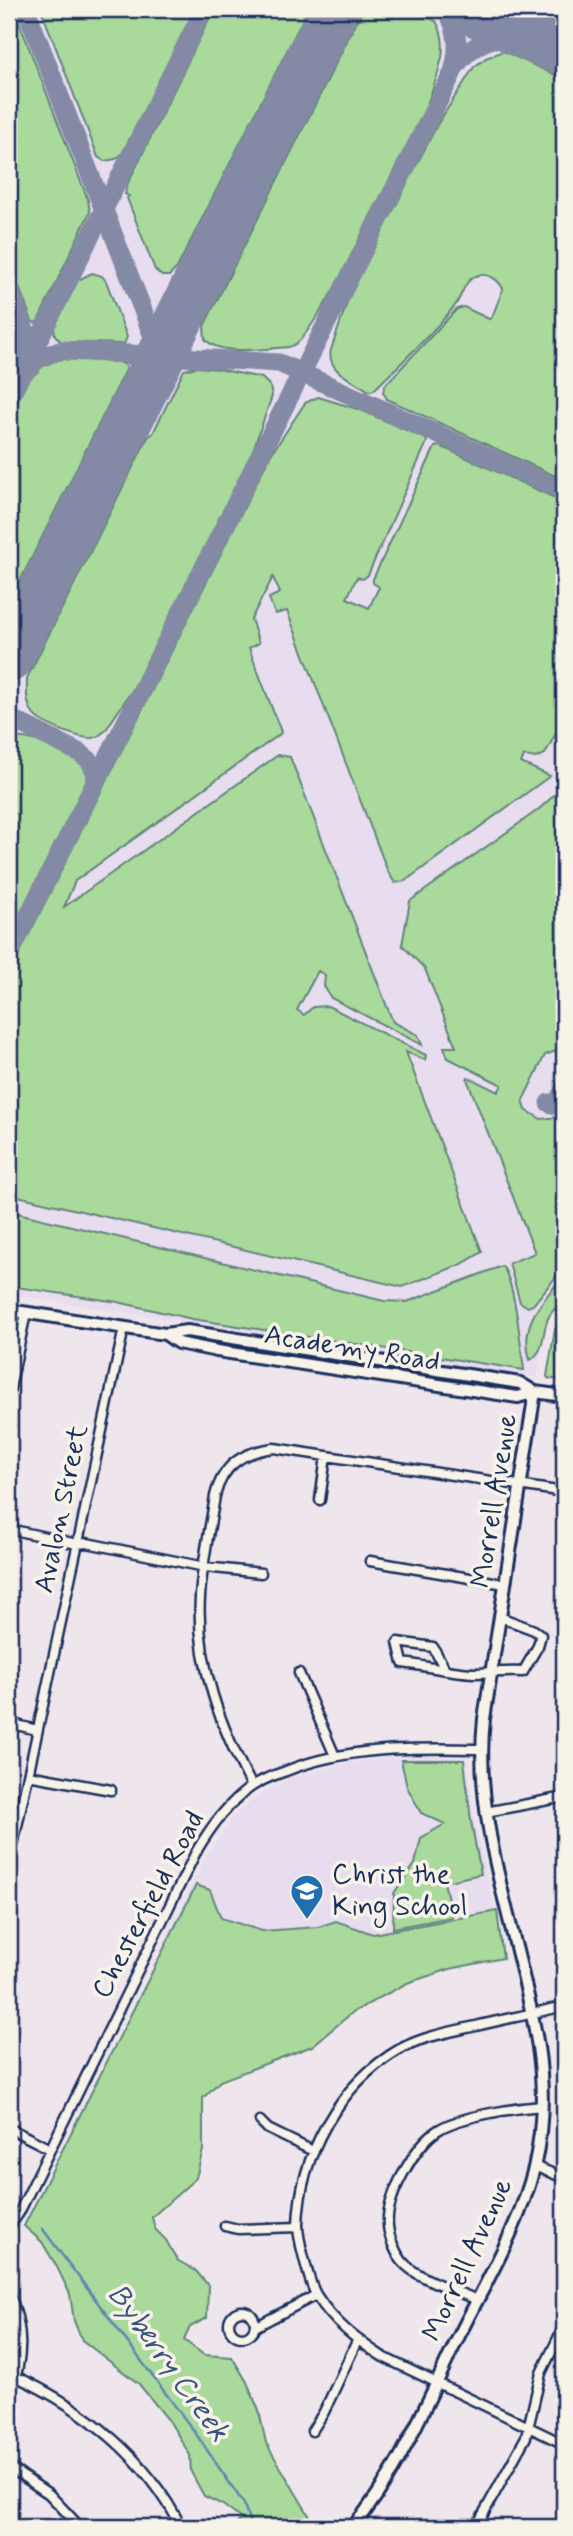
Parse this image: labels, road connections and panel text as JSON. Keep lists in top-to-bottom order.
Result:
{
  "streets": {
    "street": [
      "Academy Road",
      "Morrell Avenue",
      "Avalon Street",
      "Chesterfield Road"
    ]
  },
  "crossings": [
    ["Academy Road", "Morrell Avenue"],
    ["Academy Road", "Avalon Street"],
    ["Morrell Avenue", "Chesterfield Road"]
  ],
  "water": ["Byberry Creek"],
  "places": {
    "school or university": ["Christ the King School"]
  }
}
